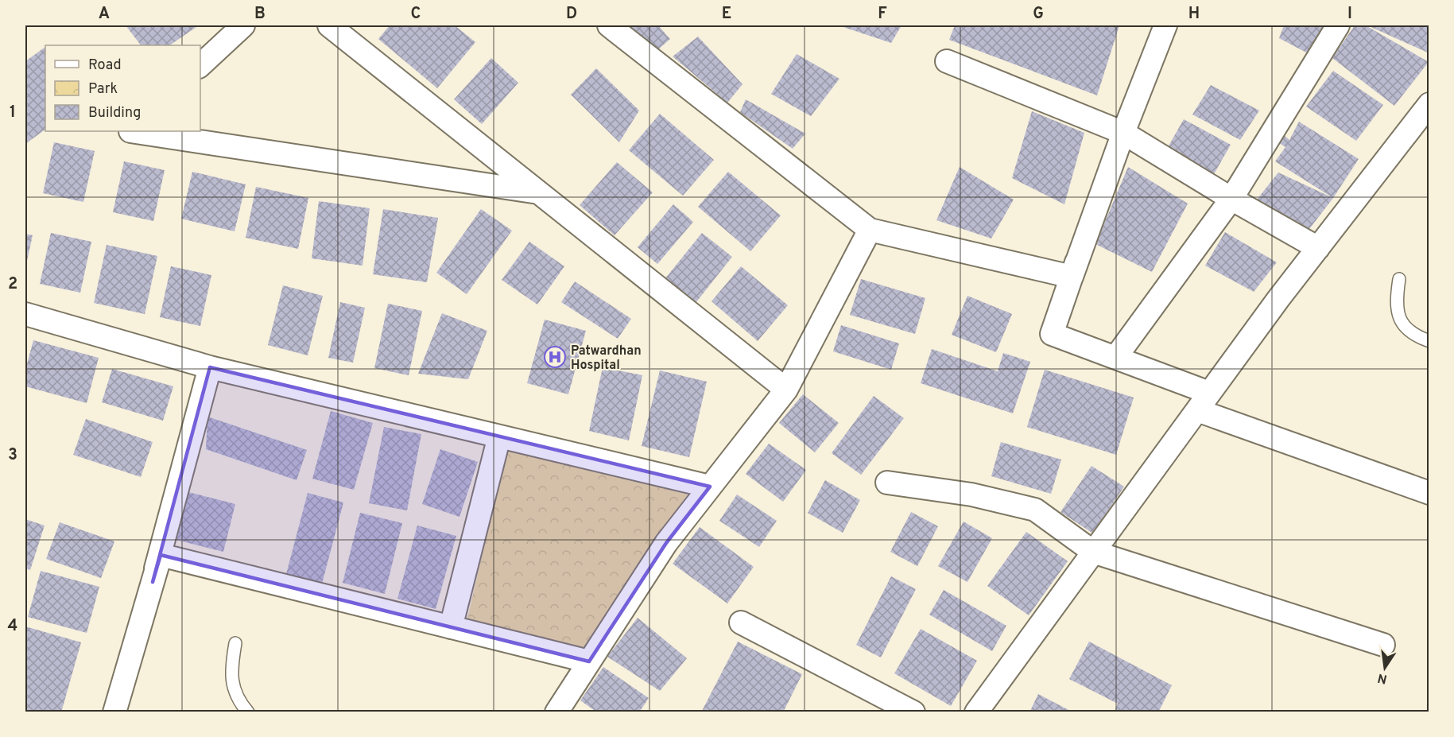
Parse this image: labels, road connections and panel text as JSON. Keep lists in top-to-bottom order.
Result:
{
  "places": {
    "hospital": ["Patwardhan Hospital"]
  },
  "legend": ["Road", "Park", "Building"],
  "north": "bottom",
  "grid": {
    "columns": [
      "A",
      "B",
      "C",
      "D",
      "E",
      "F",
      "G",
      "H",
      "I"
    ],
    "rows": [
      "1",
      "2",
      "3",
      "4"
    ]
  }
}
